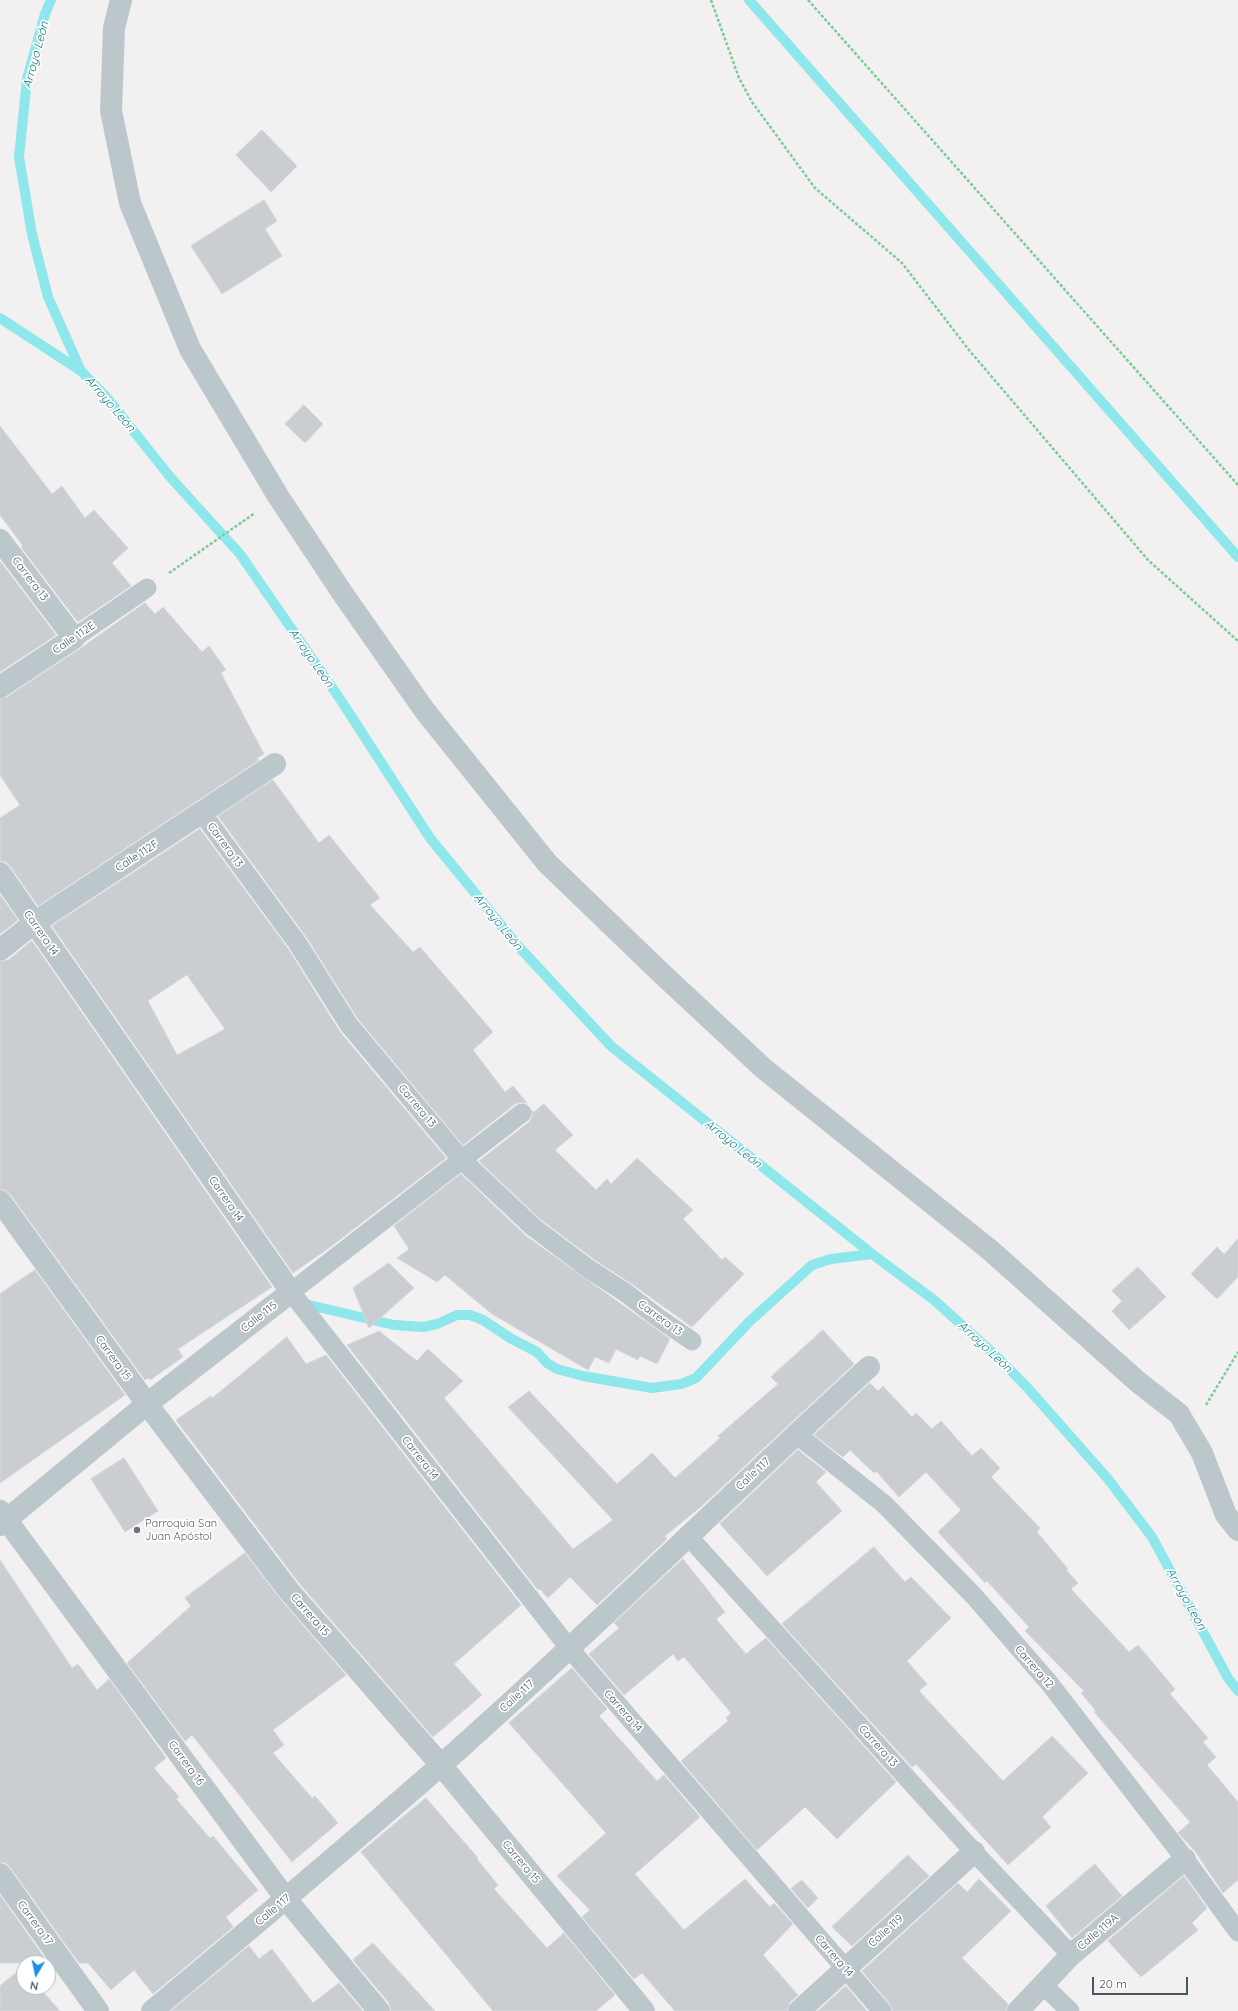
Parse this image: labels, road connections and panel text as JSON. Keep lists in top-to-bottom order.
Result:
{
  "streets": {
    "street": [
      "Carrera 13",
      "Calle 112E",
      "Calle 112F",
      "Carrera 14",
      "Calle 115",
      "Carrera 15",
      "Calle 117",
      "Carrera 16",
      "Carrera 17",
      "Calle 119",
      "Calle 119A"
    ],
    "lane": ["Carrera 12"]
  },
  "crossings": [
    ["Carrera 13", "Calle 112E"],
    ["Carrera 13", "Calle 112F"],
    ["Carrera 13", "Calle 115"],
    ["Carrera 13", "Calle 117"],
    ["Carrera 13", "Calle 119"],
    ["Carrera 13", "Calle 119A"],
    ["Calle 112F", "Carrera 14"],
    ["Carrera 14", "Calle 115"],
    ["Carrera 14", "Calle 117"],
    ["Carrera 14", "Calle 119"],
    ["Calle 115", "Carrera 15"],
    ["Calle 115", "Carrera 16"],
    ["Carrera 15", "Calle 117"],
    ["Calle 117", "Carrera 12"],
    ["Calle 117", "Carrera 16"],
    ["Carrera 12", "Calle 119A"]
  ],
  "water": ["Arroyo León"],
  "places": ["Parroquia San Juan Apóstol"],
  "scale_bar": "20 m",
  "north": "bottom"
}
